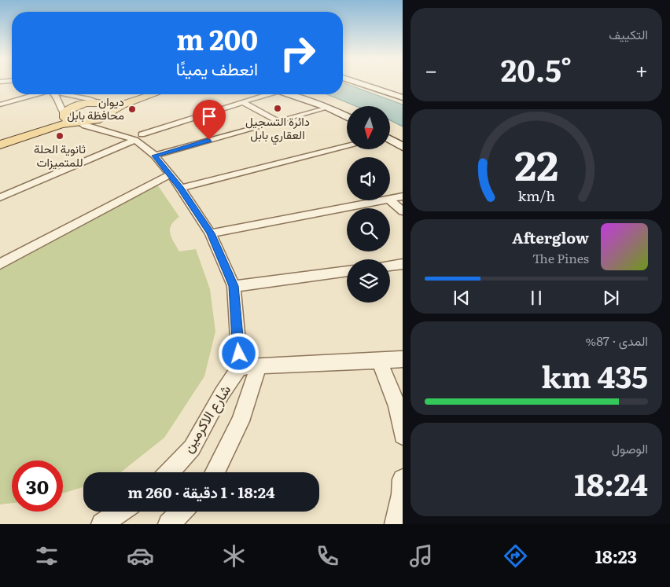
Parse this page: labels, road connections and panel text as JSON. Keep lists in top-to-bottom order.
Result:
{
  "streets": {
    "street": ["شارع الاكرمين"]
  },
  "places": ["دائرة التسجيل العقاري بابل", "ديوان محافظة بابل", "ثانوية الحلة للمتميزات"],
  "north": "bottom",
  "page": {
    "tile": [
      "التكييف",
      ["المدى · 87%", "435 km"],
      ["الوصول", "18:24"]
    ],
    "turn": ["200 m", "انعطف يمينًا"],
    "heat": ["−", "20.5°", "+"],
    "song": ["Afterglow", "The Pines"],
    "limit": "30",
    "trip": "18:24 · 1 دقيقة · 260 m",
    "tabs": "18:23",
    "gauge": ["22", "km/h"]
  }
}
